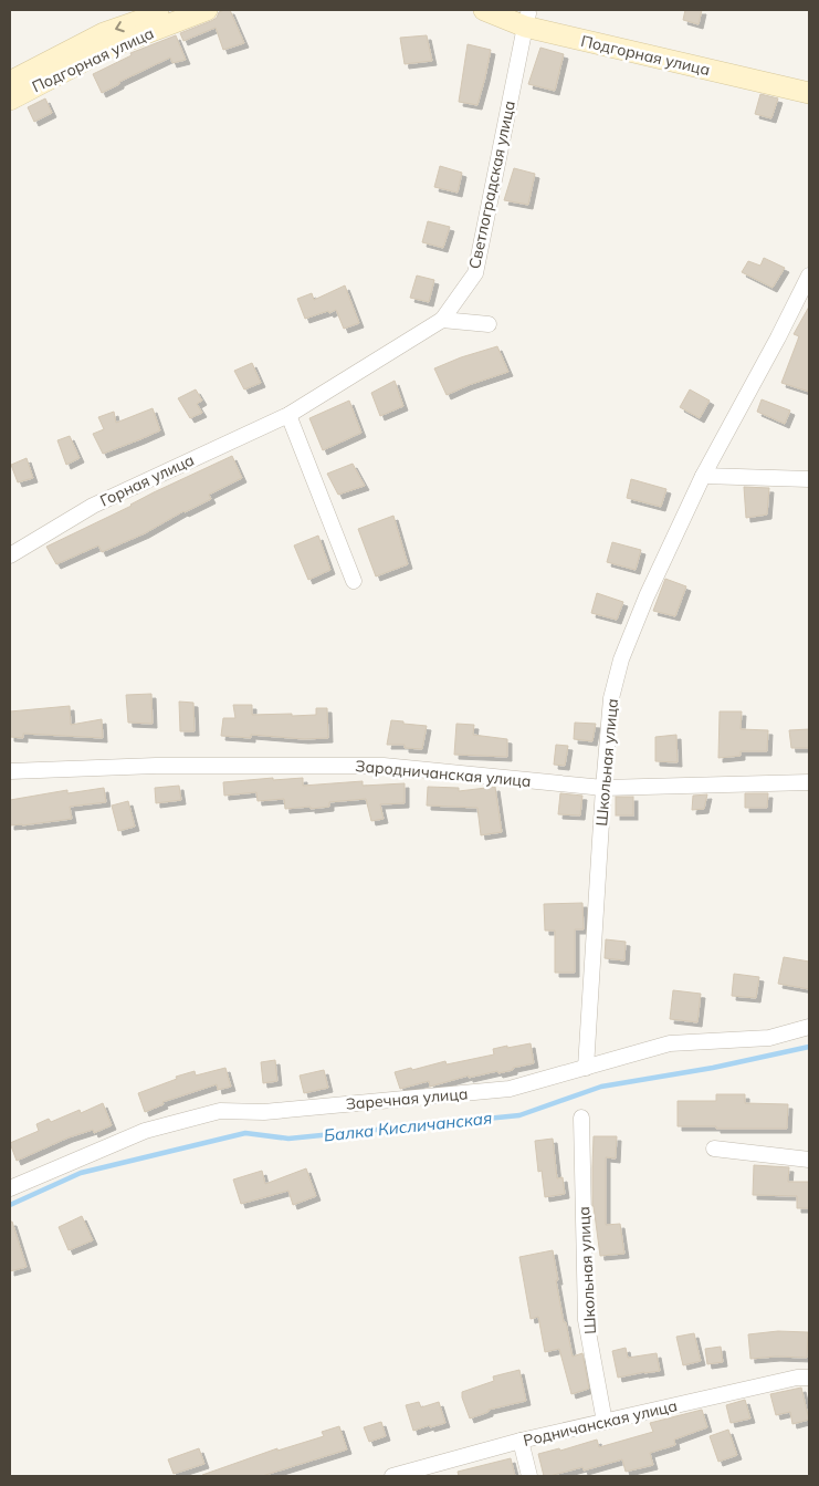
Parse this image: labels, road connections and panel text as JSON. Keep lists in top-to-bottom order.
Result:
{
  "streets": {
    "street": [
      "Подгорная улица",
      "Светлоградская улица",
      "Горная улица",
      "Школьная улица",
      "Зародничанская улица",
      "Заречная улица",
      "Родничанская улица"
    ]
  },
  "crossings": [
    ["Подгорная улица", "Светлоградская улица"],
    ["Светлоградская улица", "Горная улица"],
    ["Школьная улица", "Зародничанская улица"],
    ["Школьная улица", "Заречная улица"],
    ["Школьная улица", "Родничанская улица"]
  ],
  "water": ["Балка Кисличанская"]
}
